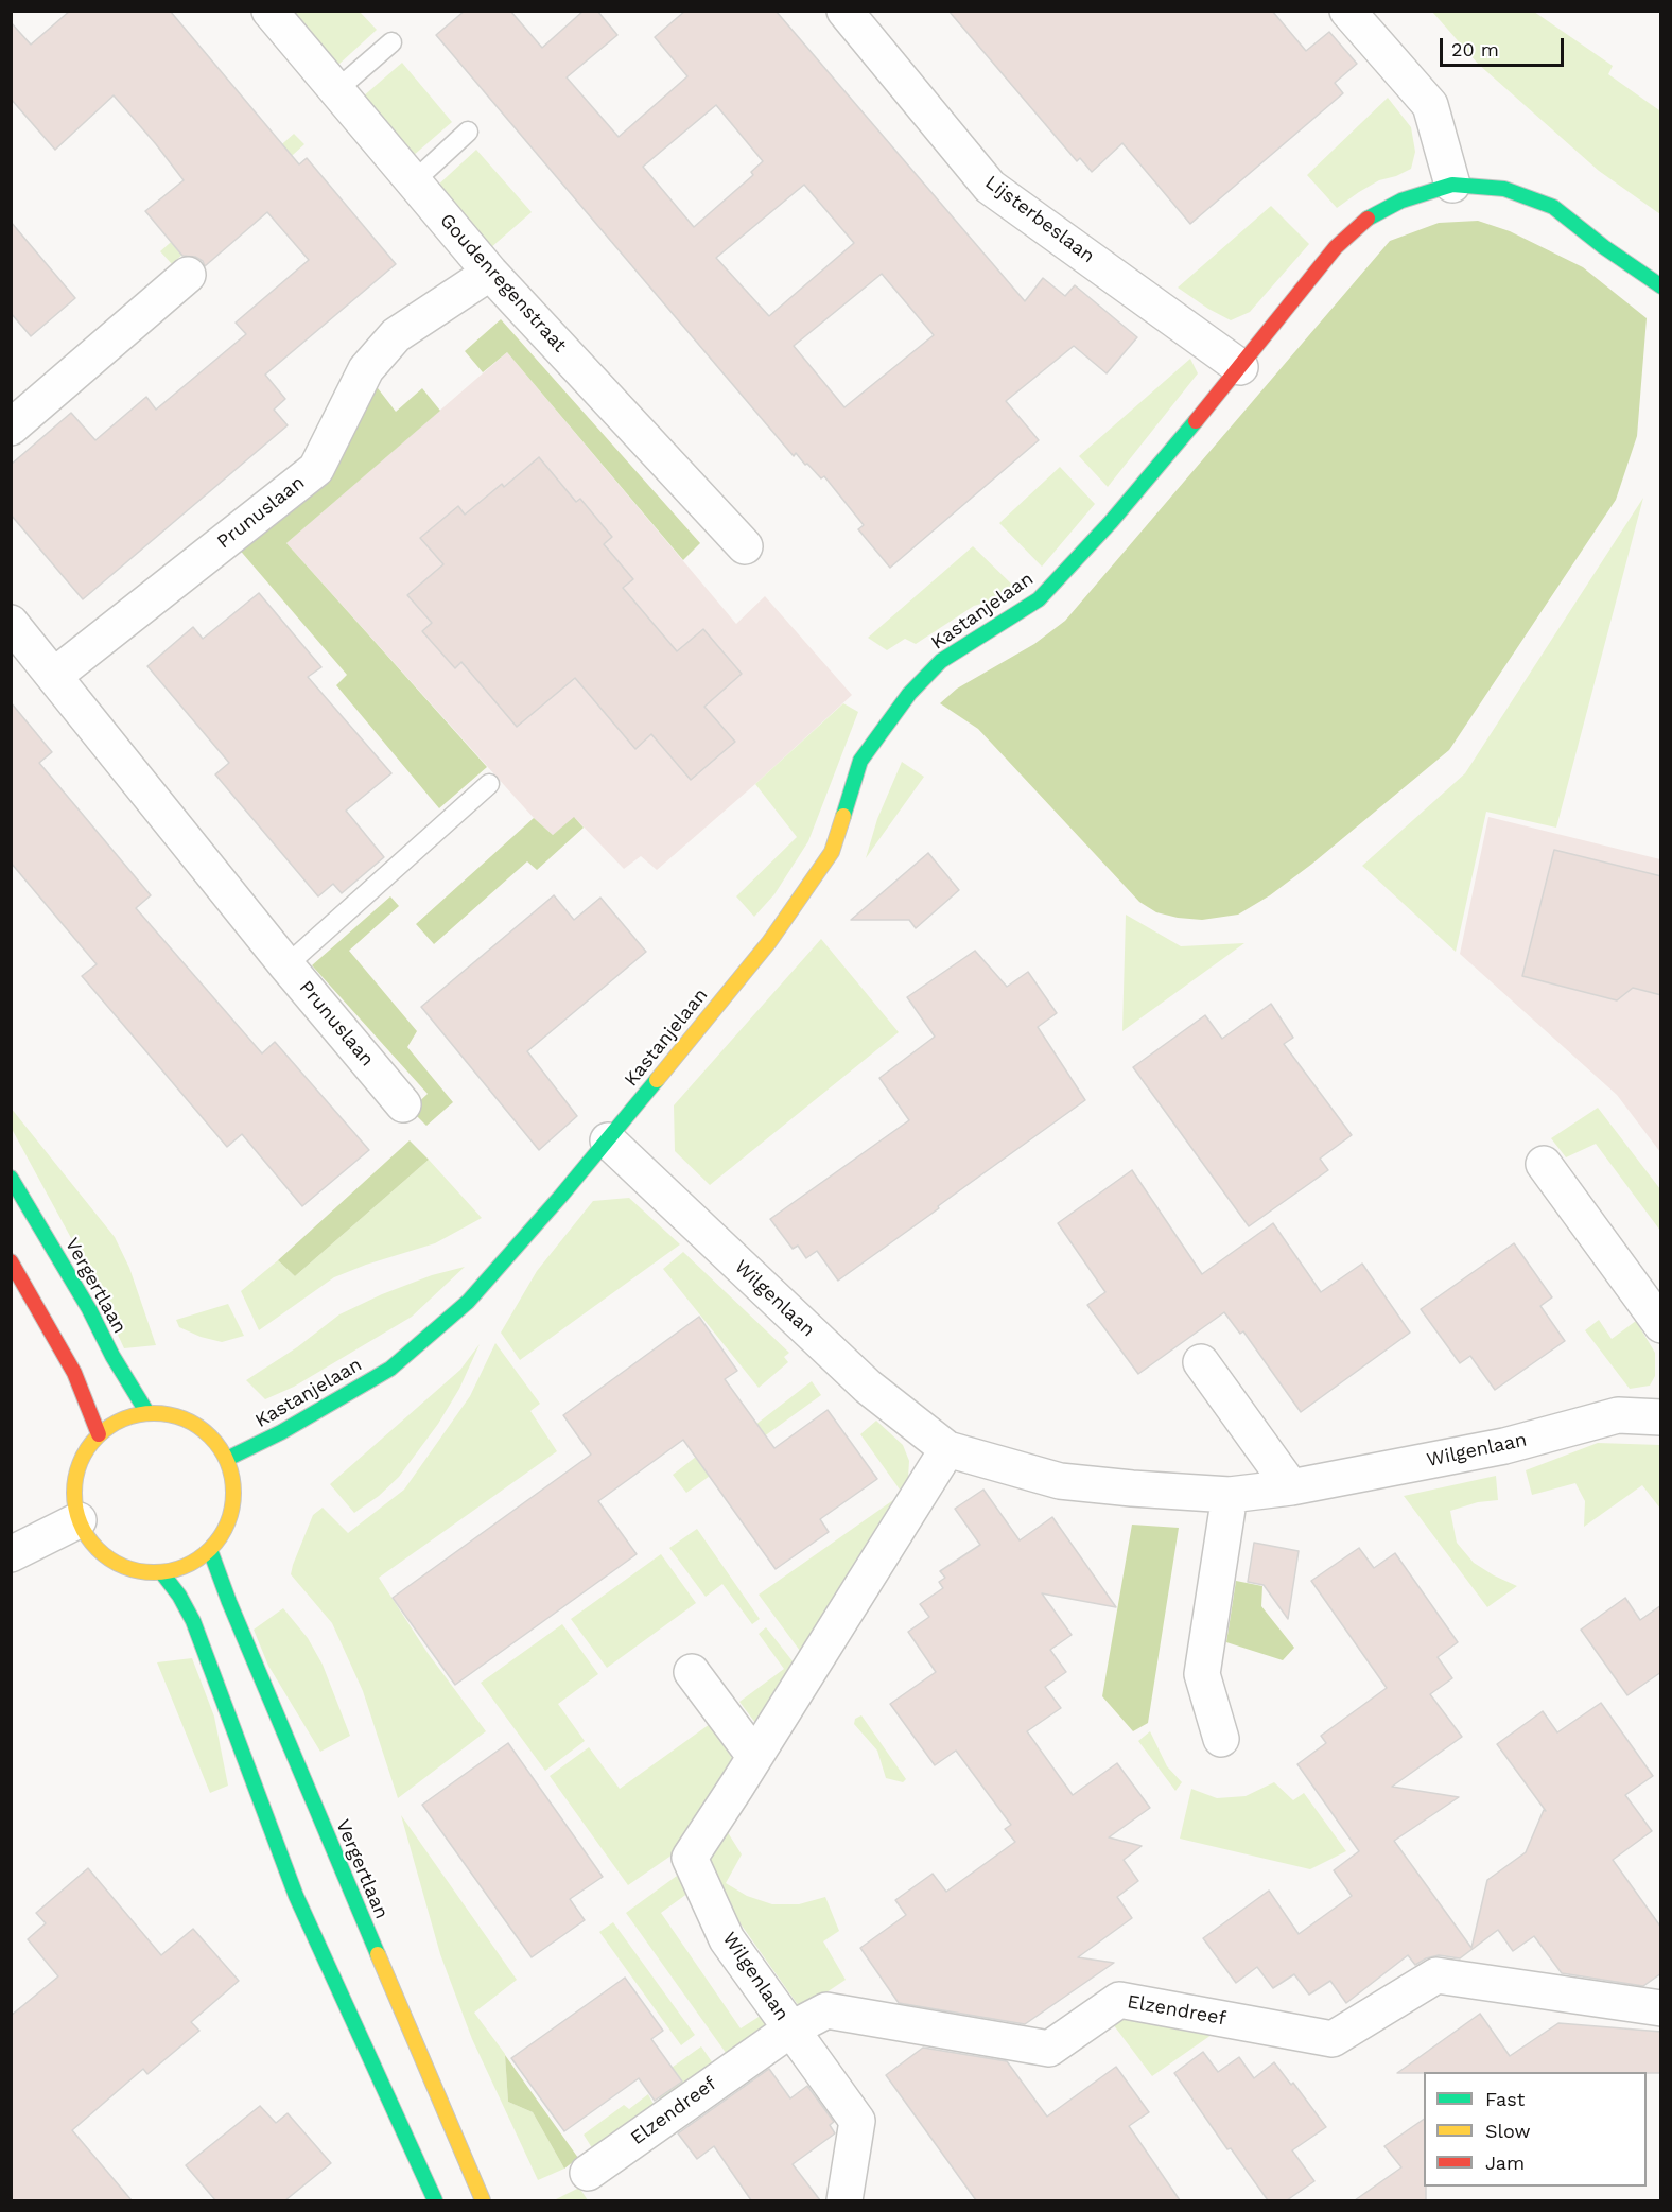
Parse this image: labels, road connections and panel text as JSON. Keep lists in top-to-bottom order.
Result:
{
  "streets": {
    "street": [
      "Lijsterbeslaan",
      "Goudenregenstraat",
      "Prunuslaan",
      "Kastanjelaan",
      "Vergertlaan",
      "Wilgenlaan",
      "Elzendreef"
    ]
  },
  "crossings": [
    ["Lijsterbeslaan", "Kastanjelaan"],
    ["Goudenregenstraat", "Prunuslaan"],
    ["Kastanjelaan", "Vergertlaan"],
    ["Kastanjelaan", "Wilgenlaan"],
    ["Wilgenlaan", "Elzendreef"]
  ],
  "legend": ["Fast", "Slow", "Jam"],
  "scale_bar": "20 m"
}
